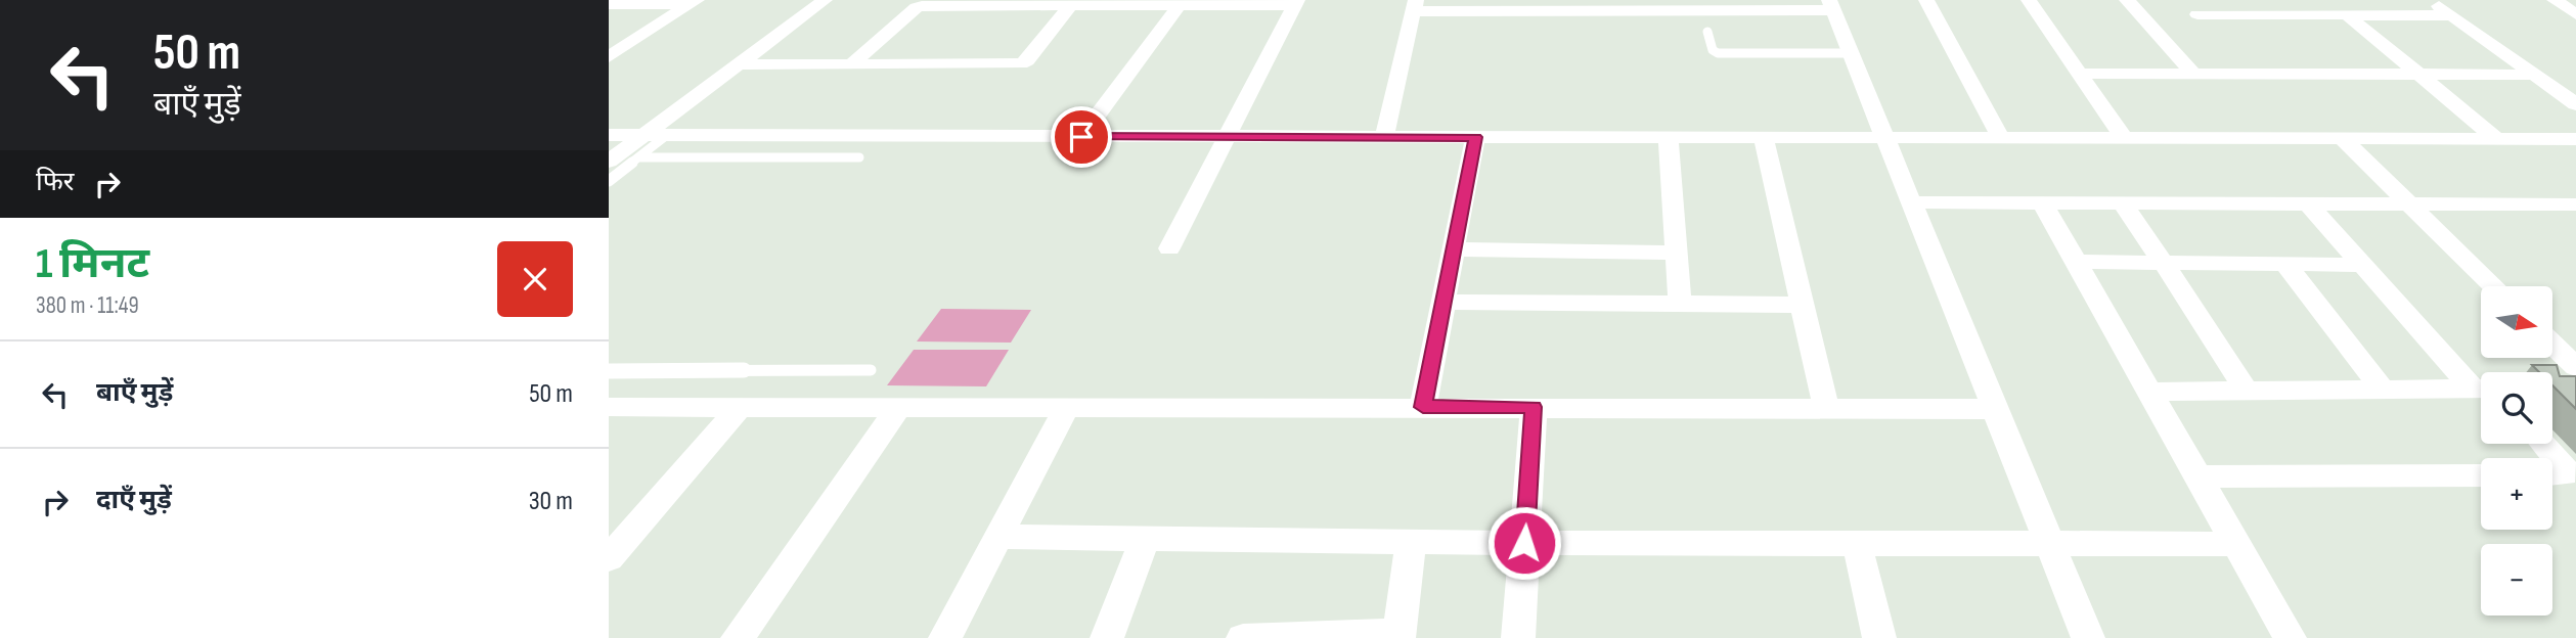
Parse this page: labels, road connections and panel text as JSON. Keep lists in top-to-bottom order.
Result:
{
  "north": "right",
  "page": {
    "turn": ["50 m", "बाएँ मुड़ें"],
    "then": "फिर",
    "heading": ["1 मिनट", "380 m · 11:49"],
    "map_buttons": ["+", "−"],
    "list": [
      {
        "name": "बाएँ मुड़ें",
        "value": "50 m"
      },
      {
        "name": "दाएँ मुड़ें",
        "value": "30 m"
      }
    ]
  }
}
